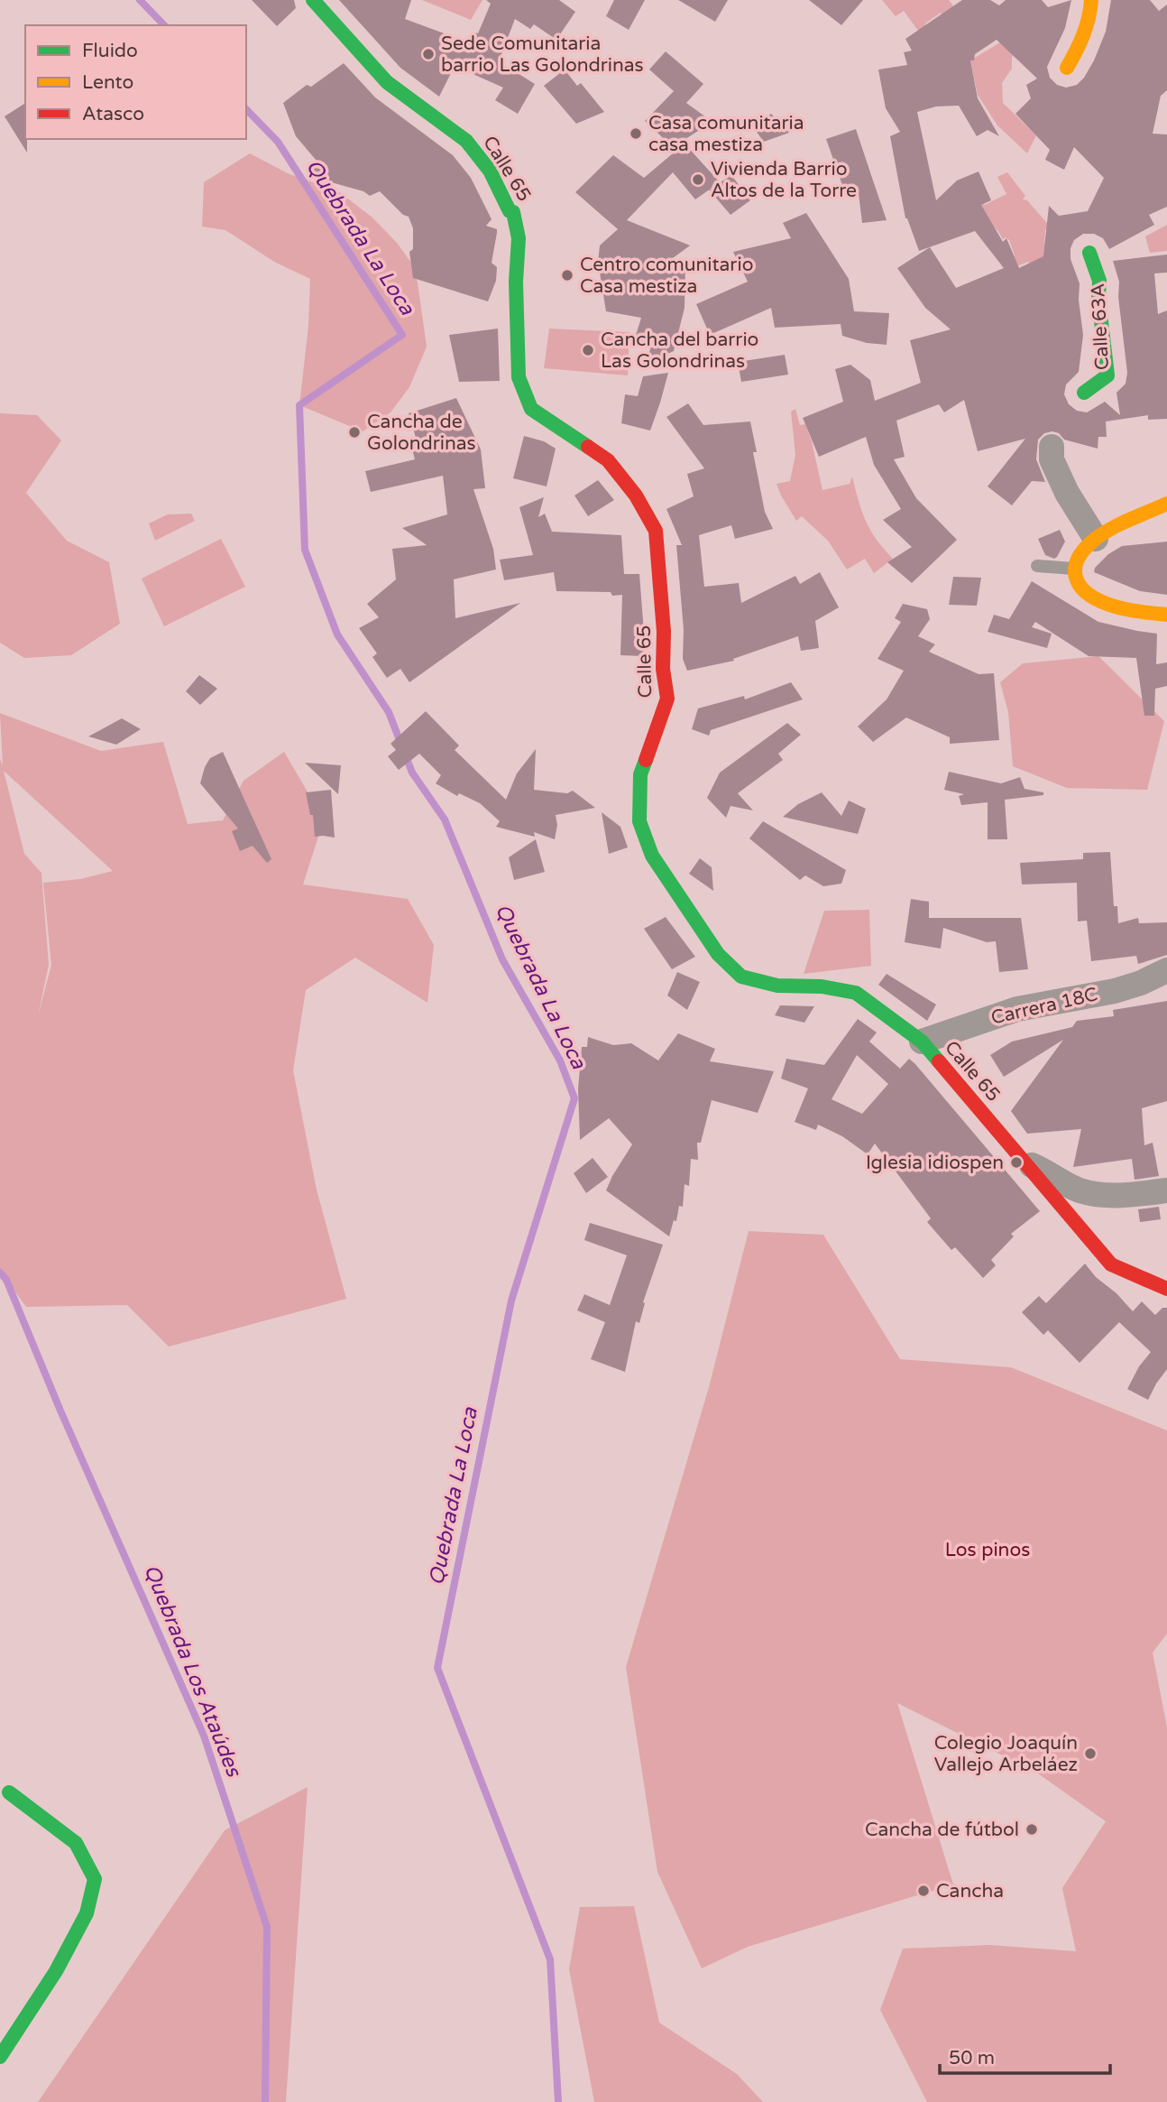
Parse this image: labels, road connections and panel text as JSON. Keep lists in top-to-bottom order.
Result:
{
  "streets": {
    "street": ["Calle 65", "Calle 63A", "Carrera 18C"]
  },
  "crossings": [
    ["Calle 65", "Carrera 18C"]
  ],
  "water": ["Quebrada La Loca", "Quebrada Los Ataúdes"],
  "parks": ["Los pinos"],
  "places": [
    "Sede Comunitaria barrio Las Golondrinas",
    "Casa comunitaria casa mestiza",
    "Vivienda Barrio Altos de la Torre",
    "Centro comunitario Casa mestiza",
    "Cancha del barrio Las Golondrinas",
    "Cancha de Golondrinas",
    "Iglesia idiospen",
    "Colegio Joaquín Vallejo Arbeláez",
    "Cancha de fútbol",
    "Cancha"
  ],
  "legend": ["Fluido", "Lento", "Atasco"],
  "scale_bar": "50 m"
}
